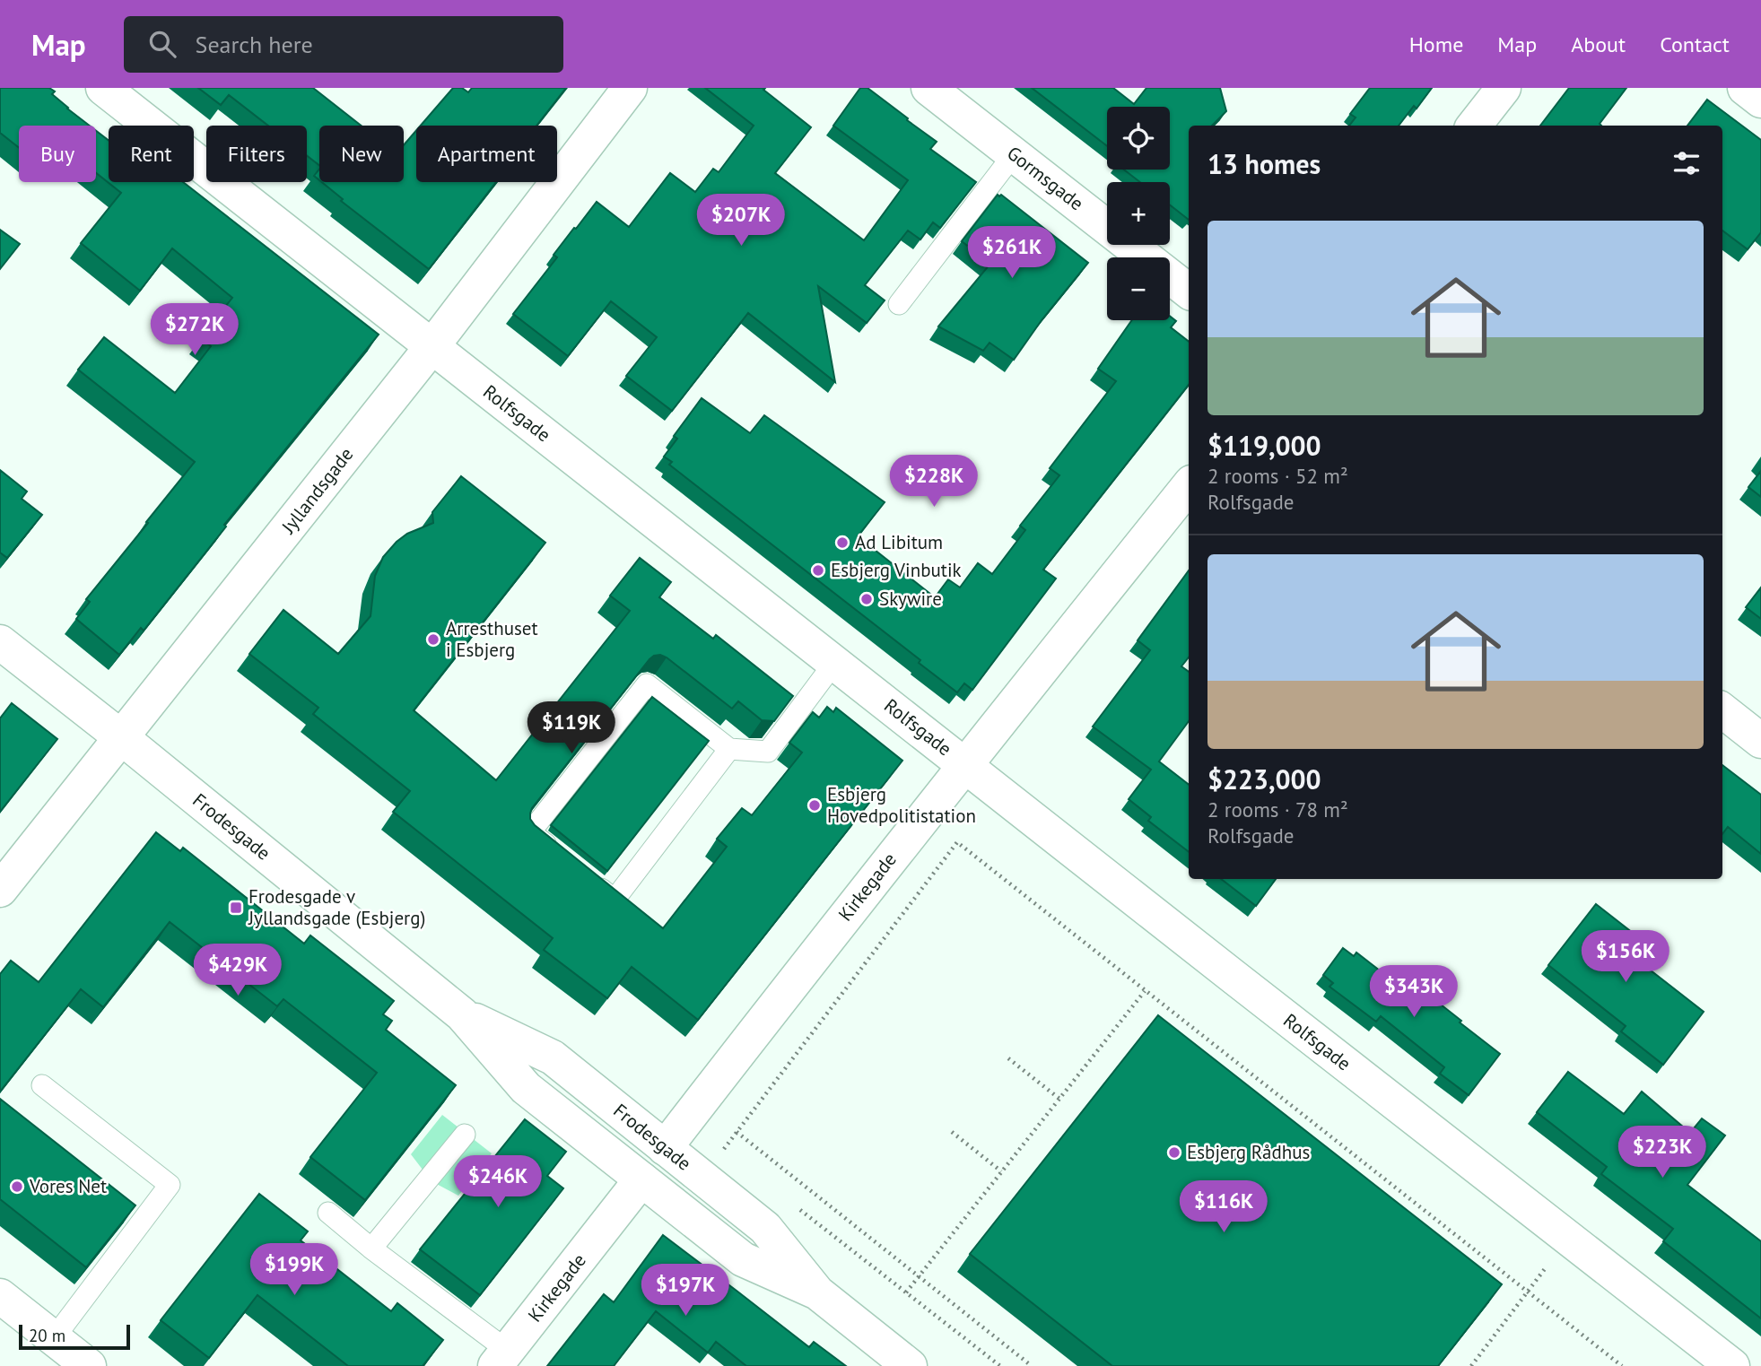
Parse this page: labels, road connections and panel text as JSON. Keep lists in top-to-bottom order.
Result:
{
  "streets": {
    "street": [
      "Gormsgade",
      "Rolfsgade",
      "Jyllandsgade",
      "Frodesgade",
      "Kirkegade"
    ]
  },
  "crossings": [
    ["Rolfsgade", "Jyllandsgade"],
    ["Rolfsgade", "Kirkegade"],
    ["Jyllandsgade", "Frodesgade"],
    ["Frodesgade", "Kirkegade"]
  ],
  "places": {
    "other": [
      "Ad Libitum",
      "Esbjerg Vinbutik",
      "Skywire",
      "Arresthuset i Esbjerg",
      "Esbjerg Hovedpolitistation",
      "Esbjerg Rådhus",
      "Vores Net"
    ],
    "transit": ["Frodesgade v Jyllandsgade (Esbjerg)"]
  },
  "scale_bar": "20 m",
  "page": {
    "header": "Map",
    "search": "Search here",
    "nav": [
      "Home",
      "Map",
      "About",
      "Contact"
    ],
    "map_buttons": ["+", "−"],
    "chip": [
      "Buy",
      "Rent",
      "Filters",
      "New",
      "Apartment"
    ],
    "heading": "13 homes",
    "price": [
      "$207K",
      "$261K",
      "$272K",
      "$228K",
      "$119K",
      "$156K",
      "$429K",
      "$343K",
      "$223K",
      "$246K",
      "$116K",
      "$199K",
      "$197K"
    ],
    "list": [
      {
        "name": "$119,000",
        "note": "2 rooms · 52 m² · Rolfsgade"
      },
      {
        "name": "$223,000",
        "note": "2 rooms · 78 m² · Rolfsgade"
      }
    ],
    "scale": "20 m"
  }
}
